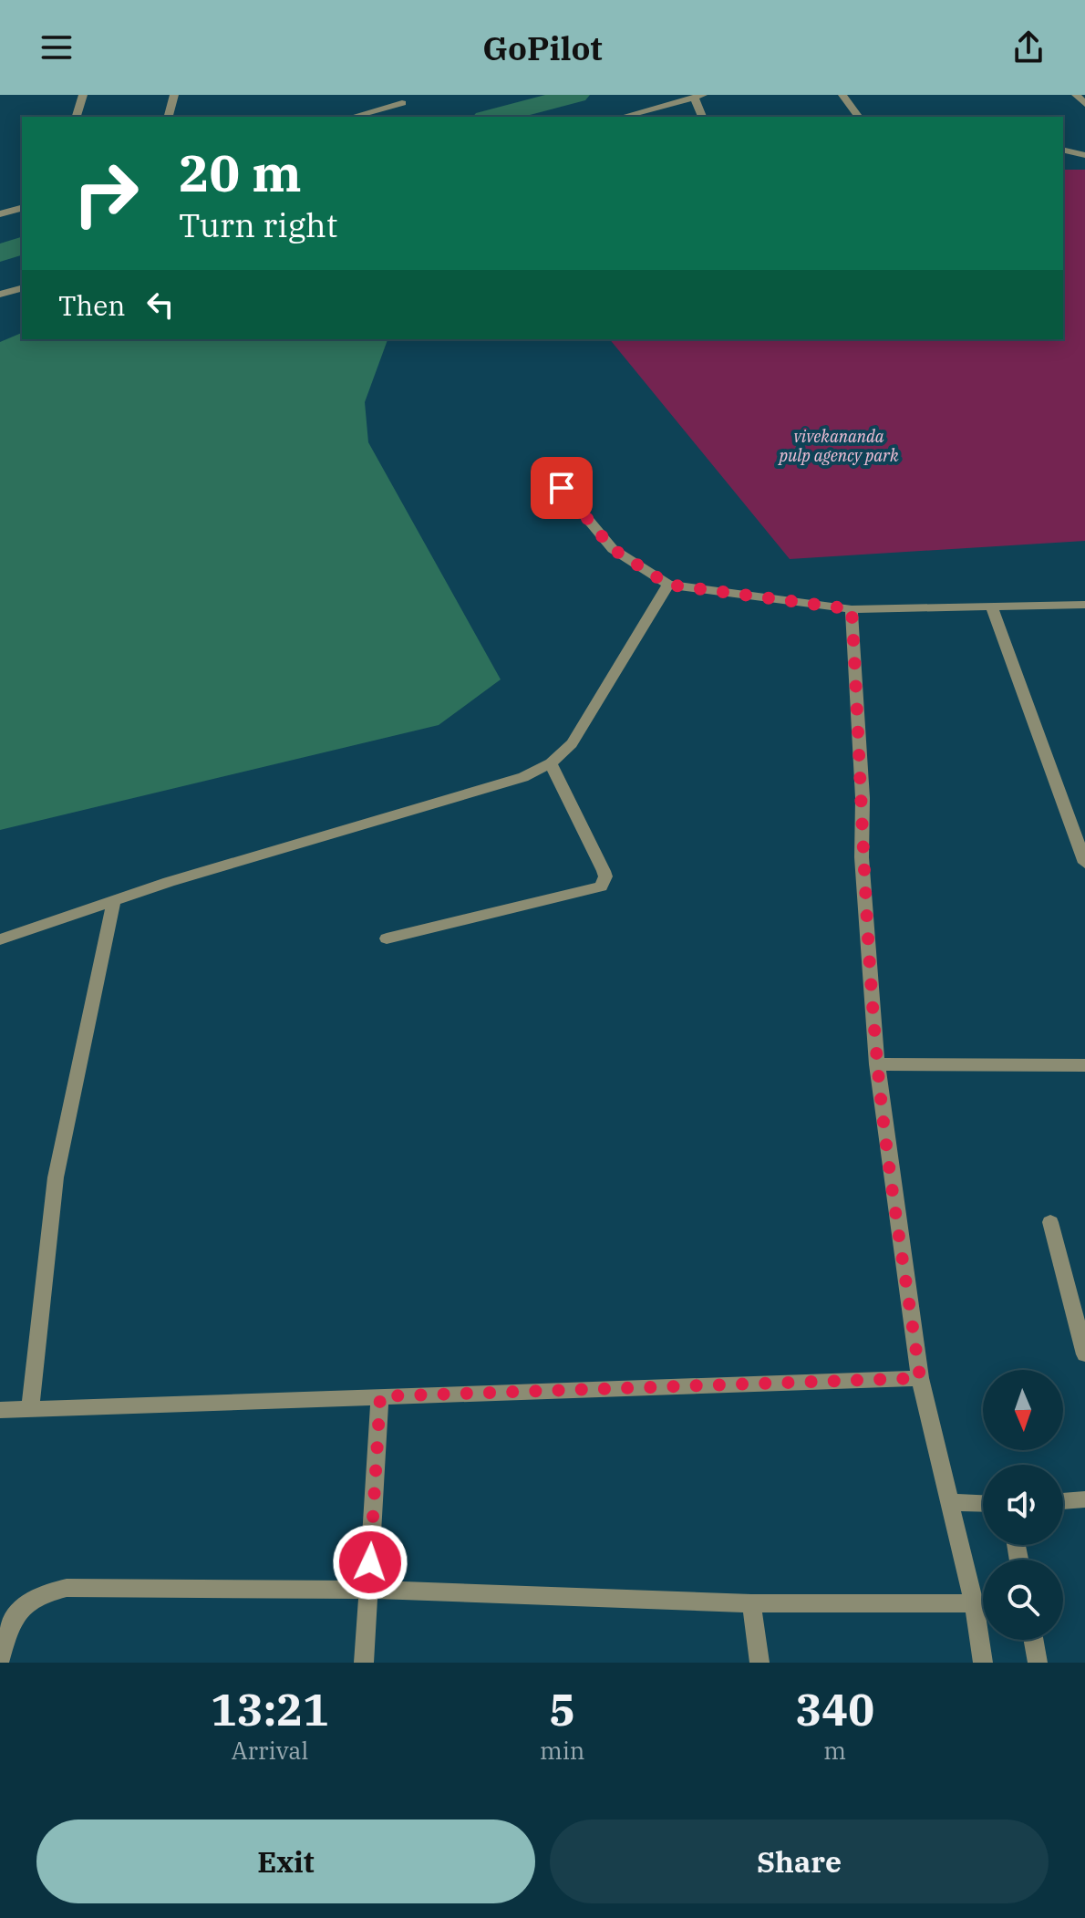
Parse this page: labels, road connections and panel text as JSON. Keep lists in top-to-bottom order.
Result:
{
  "parks": ["vivekananda pulp agency park"],
  "north": "bottom",
  "page": {
    "header": "GoPilot",
    "turn": ["20 m", "Turn right"],
    "then": "Then",
    "eta": [
      "13:21",
      "Arrival",
      "5",
      "min",
      "340",
      "m"
    ],
    "buttons": ["Exit", "Share"]
  }
}
